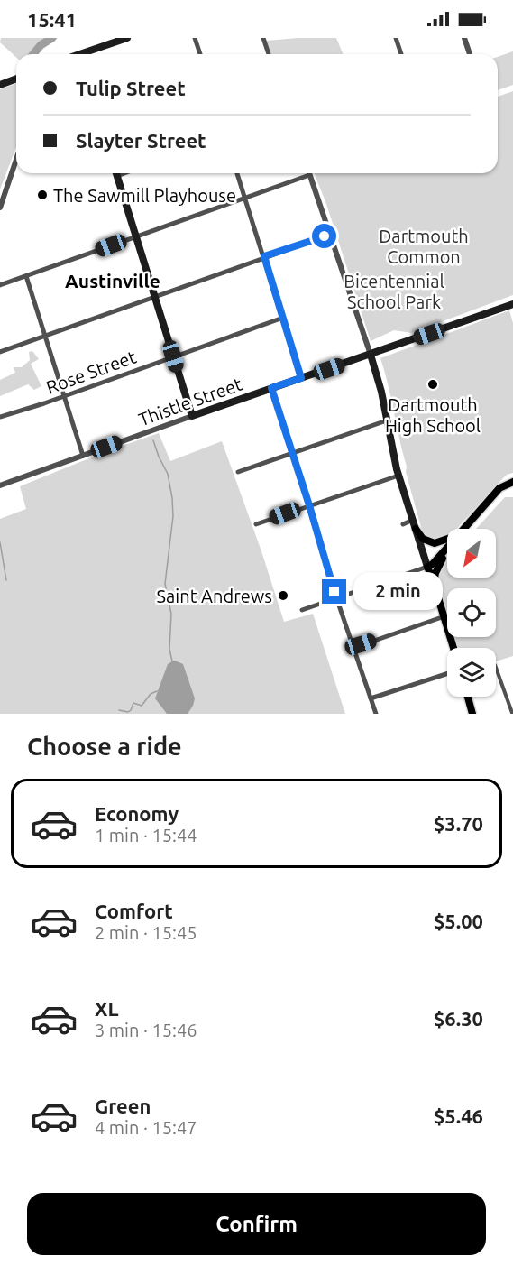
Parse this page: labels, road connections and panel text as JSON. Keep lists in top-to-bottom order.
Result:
{
  "streets": {
    "main road": ["Thistle Street"],
    "street": ["Rose Street"]
  },
  "districts": ["Austinville"],
  "parks": ["Dartmouth Common", "Bicentennial School Park"],
  "places": ["The Sawmill Playhouse", "Dartmouth High School", "Saint Andrews"],
  "north": "bottom left",
  "page": {
    "status": "15:41",
    "banner": ["Tulip Street", "Slayter Street"],
    "bubble": "2 min",
    "heading": "Choose a ride",
    "list": [
      {
        "name": "Economy",
        "note": "1 min · 15:44",
        "value": "$3.70"
      },
      {
        "name": "Comfort",
        "note": "2 min · 15:45",
        "value": "$5.00"
      },
      {
        "name": "XL",
        "note": "3 min · 15:46",
        "value": "$6.30"
      },
      {
        "name": "Green",
        "note": "4 min · 15:47",
        "value": "$5.46"
      }
    ],
    "buttons": "Confirm"
  }
}
